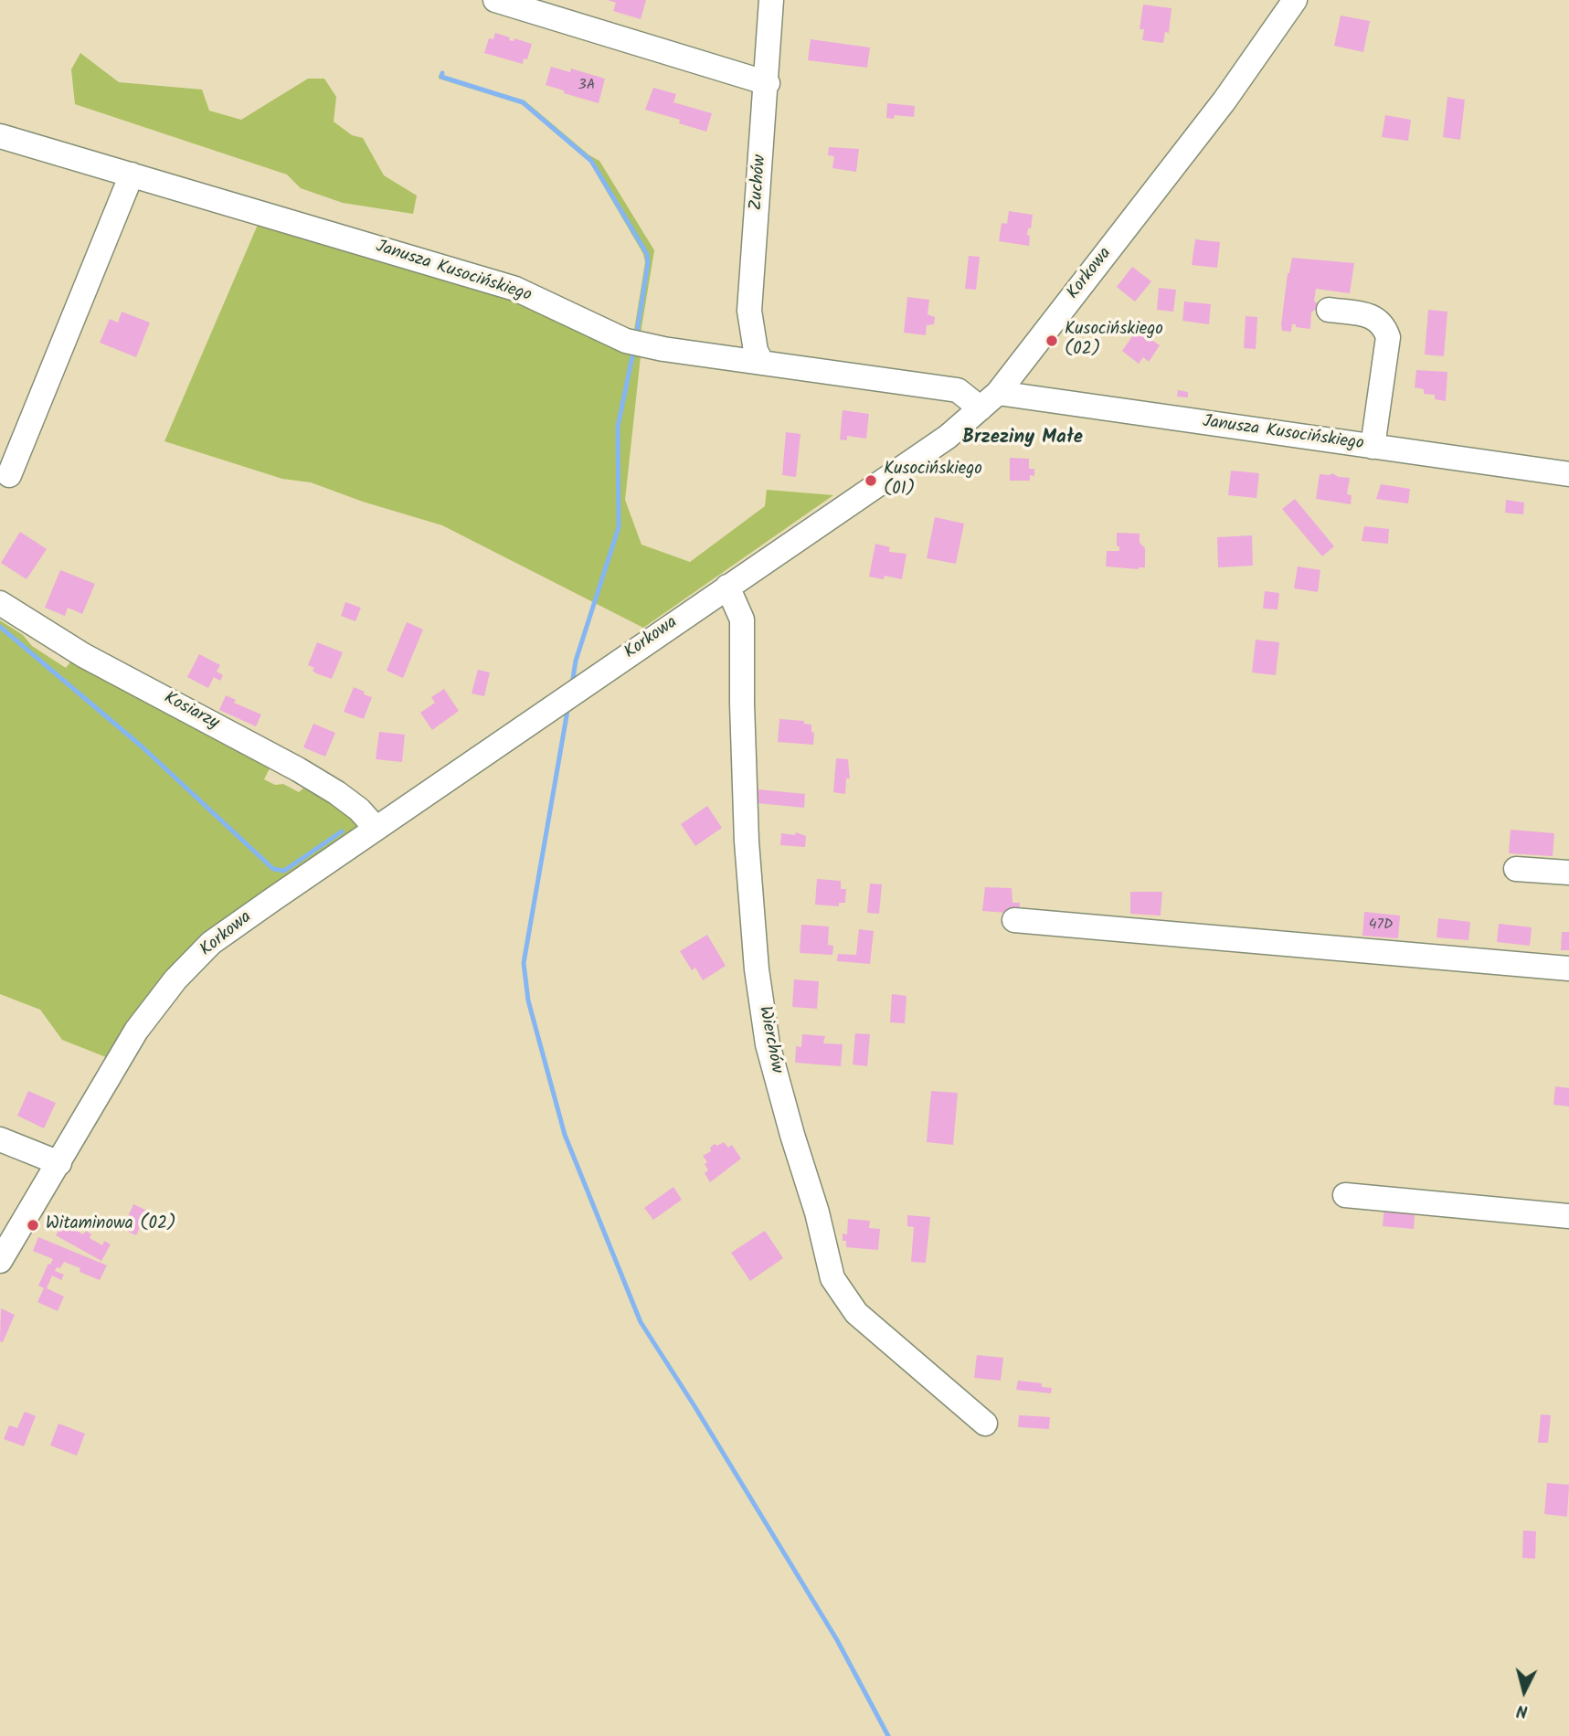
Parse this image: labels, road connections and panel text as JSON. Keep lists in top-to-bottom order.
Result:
{
  "streets": {
    "street": [
      "Zuchów",
      "Janusza Kusocińskiego",
      "Korkowa",
      "Kosiarzy",
      "Wierchów"
    ]
  },
  "crossings": [
    ["Zuchów", "Janusza Kusocińskiego"],
    ["Janusza Kusocińskiego", "Korkowa"],
    ["Korkowa", "Kosiarzy"],
    ["Korkowa", "Wierchów"]
  ],
  "districts": ["Brzeziny Małe"],
  "places": ["Kusocińskiego (02)", "Kusocińskiego (01)", "Witaminowa (02)"],
  "house_numbers": ["3A", "47D"],
  "north": "bottom"
}
